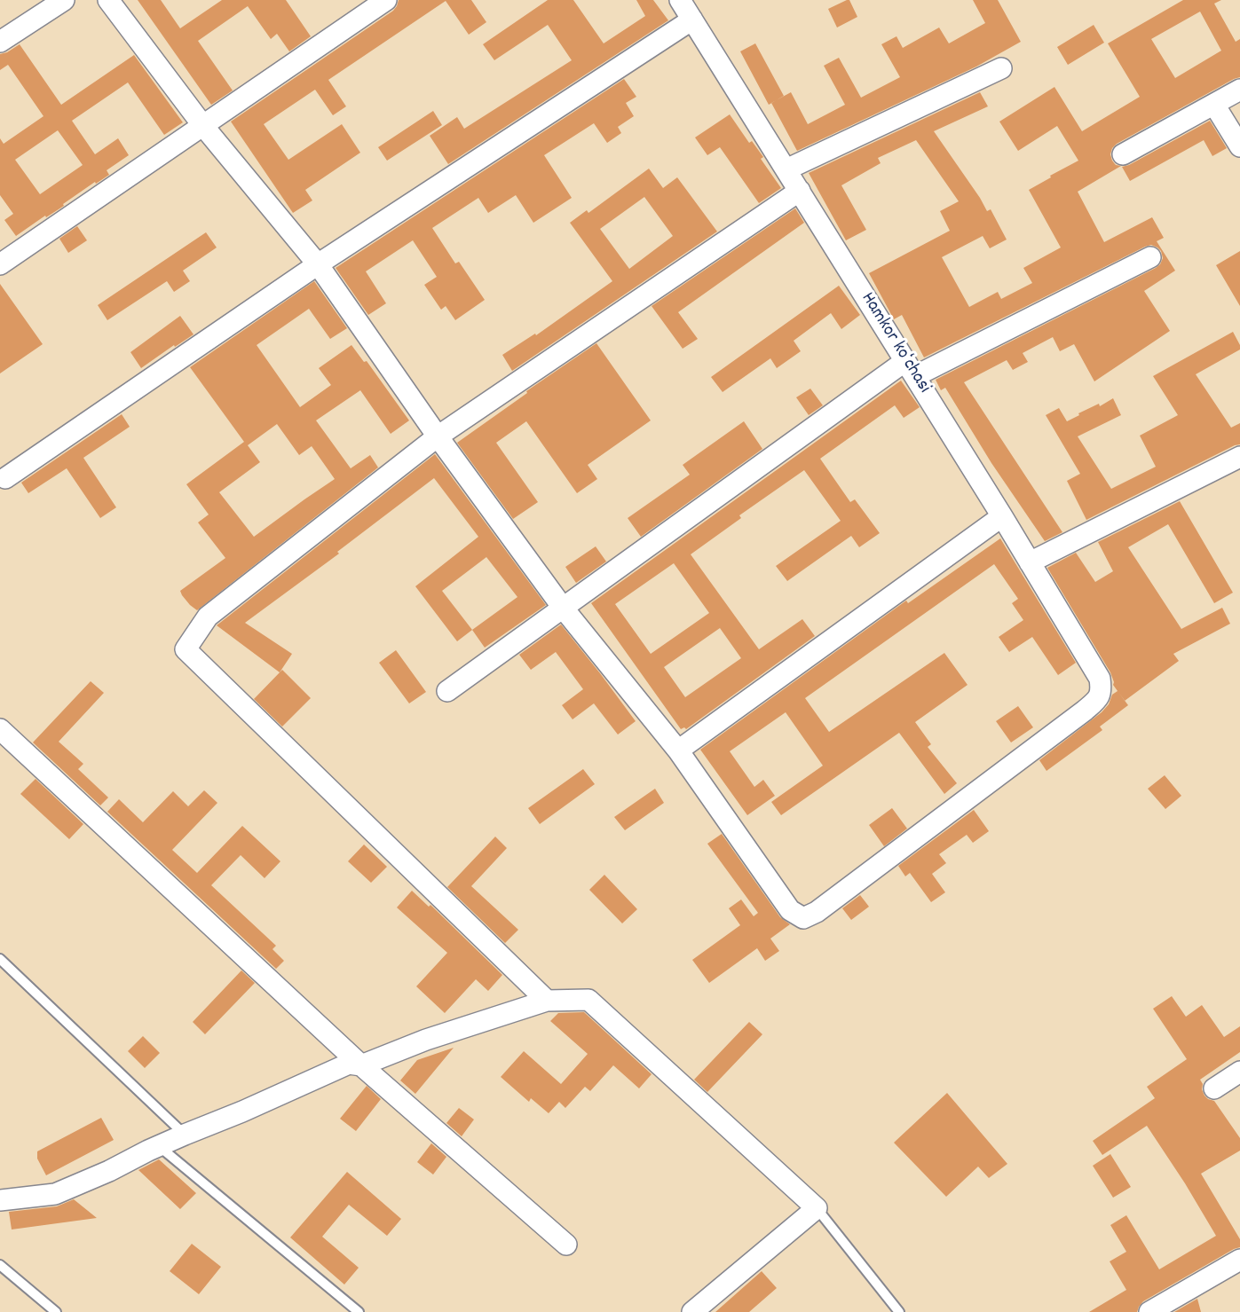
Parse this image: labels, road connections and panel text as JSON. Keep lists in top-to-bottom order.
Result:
{
  "streets": {
    "street": ["Hamkor koʻchasi"]
  }
}
